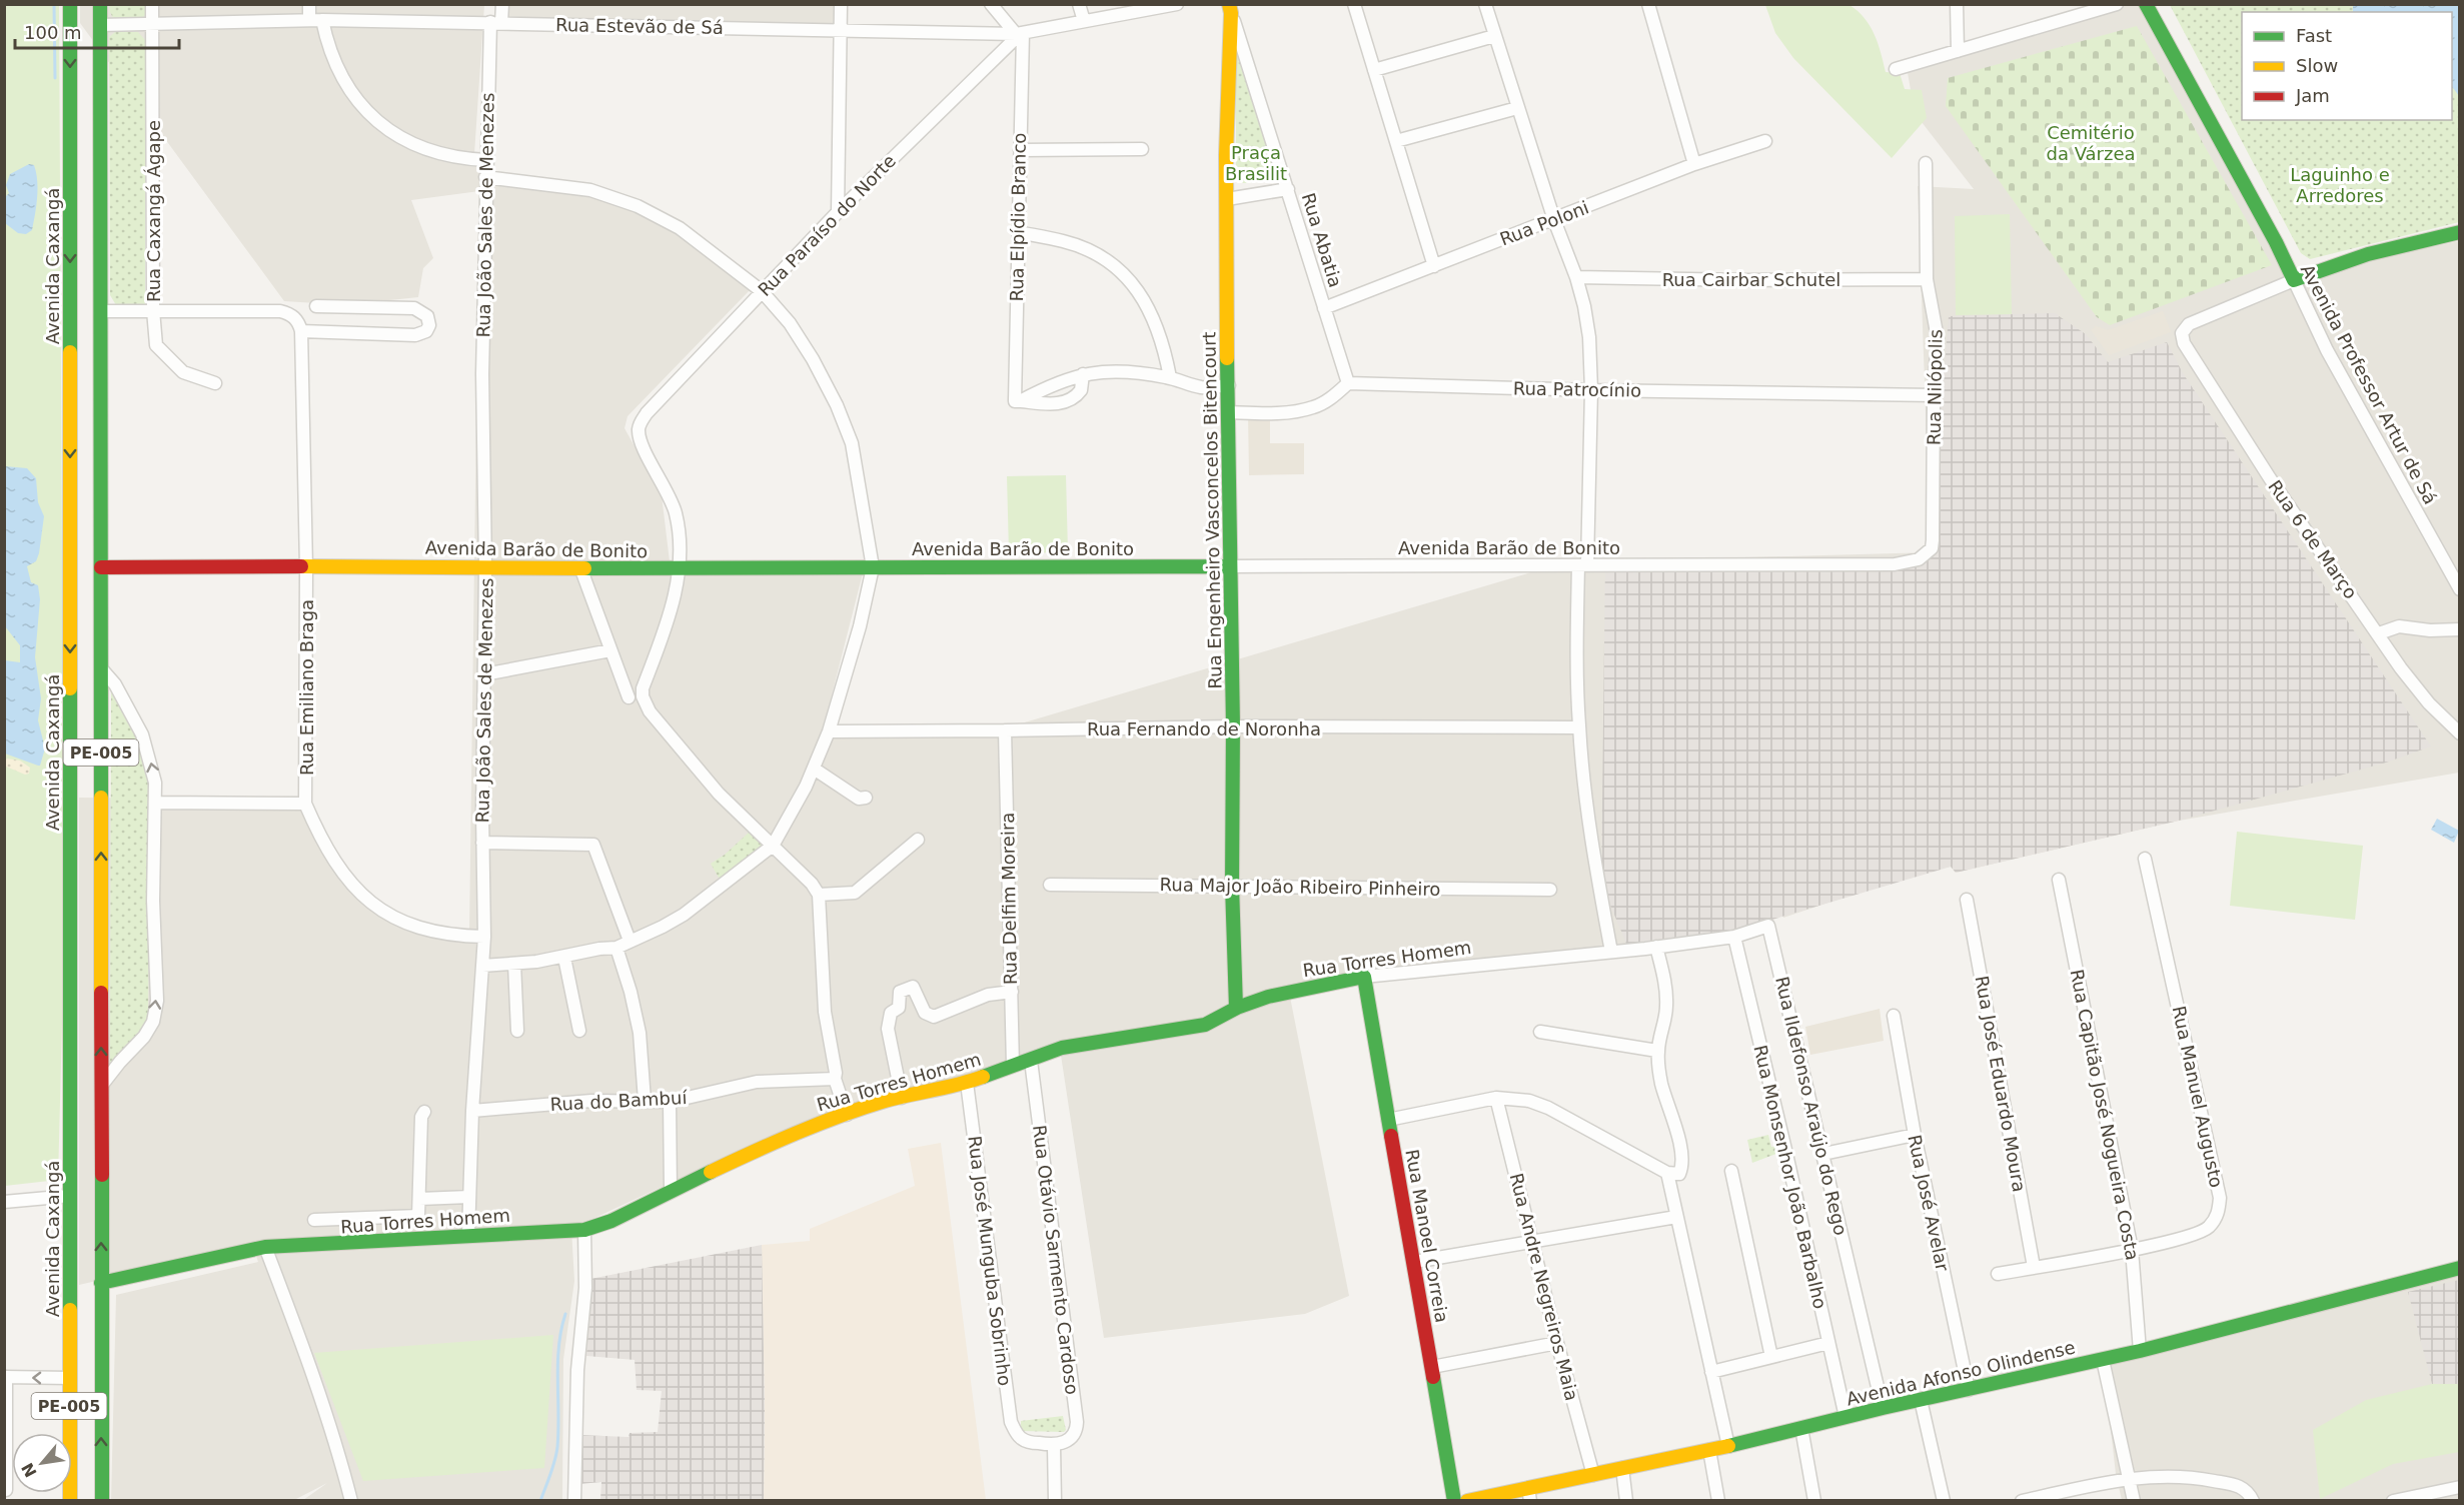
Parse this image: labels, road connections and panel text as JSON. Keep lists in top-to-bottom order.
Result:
{
  "streets": {
    "street": [
      "Rua Estevão de Sá",
      "Rua Caxangá Ágape",
      "Rua João Sales de Menezes",
      "Rua Elpídio Branco",
      "Rua Poloni",
      "Rua Paraíso do Norte",
      "Rua Abatia",
      "Avenida Caxangá",
      "Rua Cairbar Schutel",
      "Avenida Professor Artur de Sá",
      "Rua Nilópolis",
      "Rua Patrocínio",
      "Rua Engenheiro Vasconcelos Bitencourt",
      "Rua 6 de Março",
      "Avenida Barão de Bonito",
      "Rua Emiliano Braga",
      "Rua Fernando de Noronha",
      "PE-005",
      "Rua Major João Ribeiro Pinheiro",
      "Rua Delfim Moreira",
      "Rua Torres Homem",
      "Rua José Eduardo Moura",
      "Rua Manuel Augusto",
      "Rua do Bambuí",
      "Rua Ildefonso Araújo do Rego",
      "Rua Capitão José Nogueira Costa",
      "Rua Monsenhor João Barbalho",
      "Rua José Avelar",
      "Rua Manoel Correia",
      "Rua Otávio Sarmento Cardoso",
      "Rua José Munguba Sobrinho",
      "Rua Andre Negreiros Maia",
      "Avenida Afonso Olindense"
    ]
  },
  "crossings": [
    ["Rua Estevão de Sá", "Rua Caxangá Ágape"],
    ["Rua Estevão de Sá", "Rua João Sales de Menezes"],
    ["Rua Estevão de Sá", "Rua Elpídio Branco"],
    ["Rua Estevão de Sá", "Rua Paraíso do Norte"],
    ["Rua Estevão de Sá", "PE-005"],
    ["Rua João Sales de Menezes", "Avenida Barão de Bonito"],
    ["Rua João Sales de Menezes", "Rua Emiliano Braga"],
    ["Rua João Sales de Menezes", "Rua Torres Homem"],
    ["Rua João Sales de Menezes", "Rua do Bambuí"],
    ["Rua Elpídio Branco", "Rua Paraíso do Norte"],
    ["Rua Poloni", "Rua Abatia"],
    ["Rua Paraíso do Norte", "Avenida Barão de Bonito"],
    ["Rua Abatia", "Rua Patrocínio"],
    ["Rua Abatia", "Rua Engenheiro Vasconcelos Bitencourt"],
    ["Rua Cairbar Schutel", "Rua Nilópolis"],
    ["Avenida Professor Artur de Sá", "Rua 6 de Março"],
    ["Rua Nilópolis", "Rua Patrocínio"],
    ["Rua Nilópolis", "Avenida Barão de Bonito"],
    ["Rua Engenheiro Vasconcelos Bitencourt", "Avenida Barão de Bonito"],
    ["Rua Engenheiro Vasconcelos Bitencourt", "Rua Fernando de Noronha"],
    ["Rua Engenheiro Vasconcelos Bitencourt", "Rua Major João Ribeiro Pinheiro"],
    ["Rua Engenheiro Vasconcelos Bitencourt", "Rua Torres Homem"],
    ["Avenida Barão de Bonito", "Rua Emiliano Braga"],
    ["Avenida Barão de Bonito", "PE-005"],
    ["Rua Fernando de Noronha", "Rua Delfim Moreira"],
    ["PE-005", "Rua Torres Homem"],
    ["Rua Delfim Moreira", "Rua Torres Homem"],
    ["Rua Torres Homem", "Rua Ildefonso Araújo do Rego"],
    ["Rua Torres Homem", "Rua Manoel Correia"],
    ["Rua Torres Homem", "Rua Otávio Sarmento Cardoso"],
    ["Rua Torres Homem", "Rua José Munguba Sobrinho"],
    ["Rua José Eduardo Moura", "Rua Manuel Augusto"],
    ["Rua Manuel Augusto", "Rua Capitão José Nogueira Costa"],
    ["Rua Ildefonso Araújo do Rego", "Rua Monsenhor João Barbalho"],
    ["Rua Ildefonso Araújo do Rego", "Avenida Afonso Olindense"],
    ["Rua Capitão José Nogueira Costa", "Avenida Afonso Olindense"],
    ["Rua Monsenhor João Barbalho", "Avenida Afonso Olindense"],
    ["Rua José Avelar", "Avenida Afonso Olindense"],
    ["Rua Otávio Sarmento Cardoso", "Rua José Munguba Sobrinho"],
    ["Rua Andre Negreiros Maia", "Avenida Afonso Olindense"]
  ],
  "parks": ["Cemitério da Várzea", "Praça Brasilit", "Laguinho e Arredores"],
  "legend": ["Fast", "Slow", "Jam"],
  "scale_bar": "100 m",
  "north": "bottom left"
}
